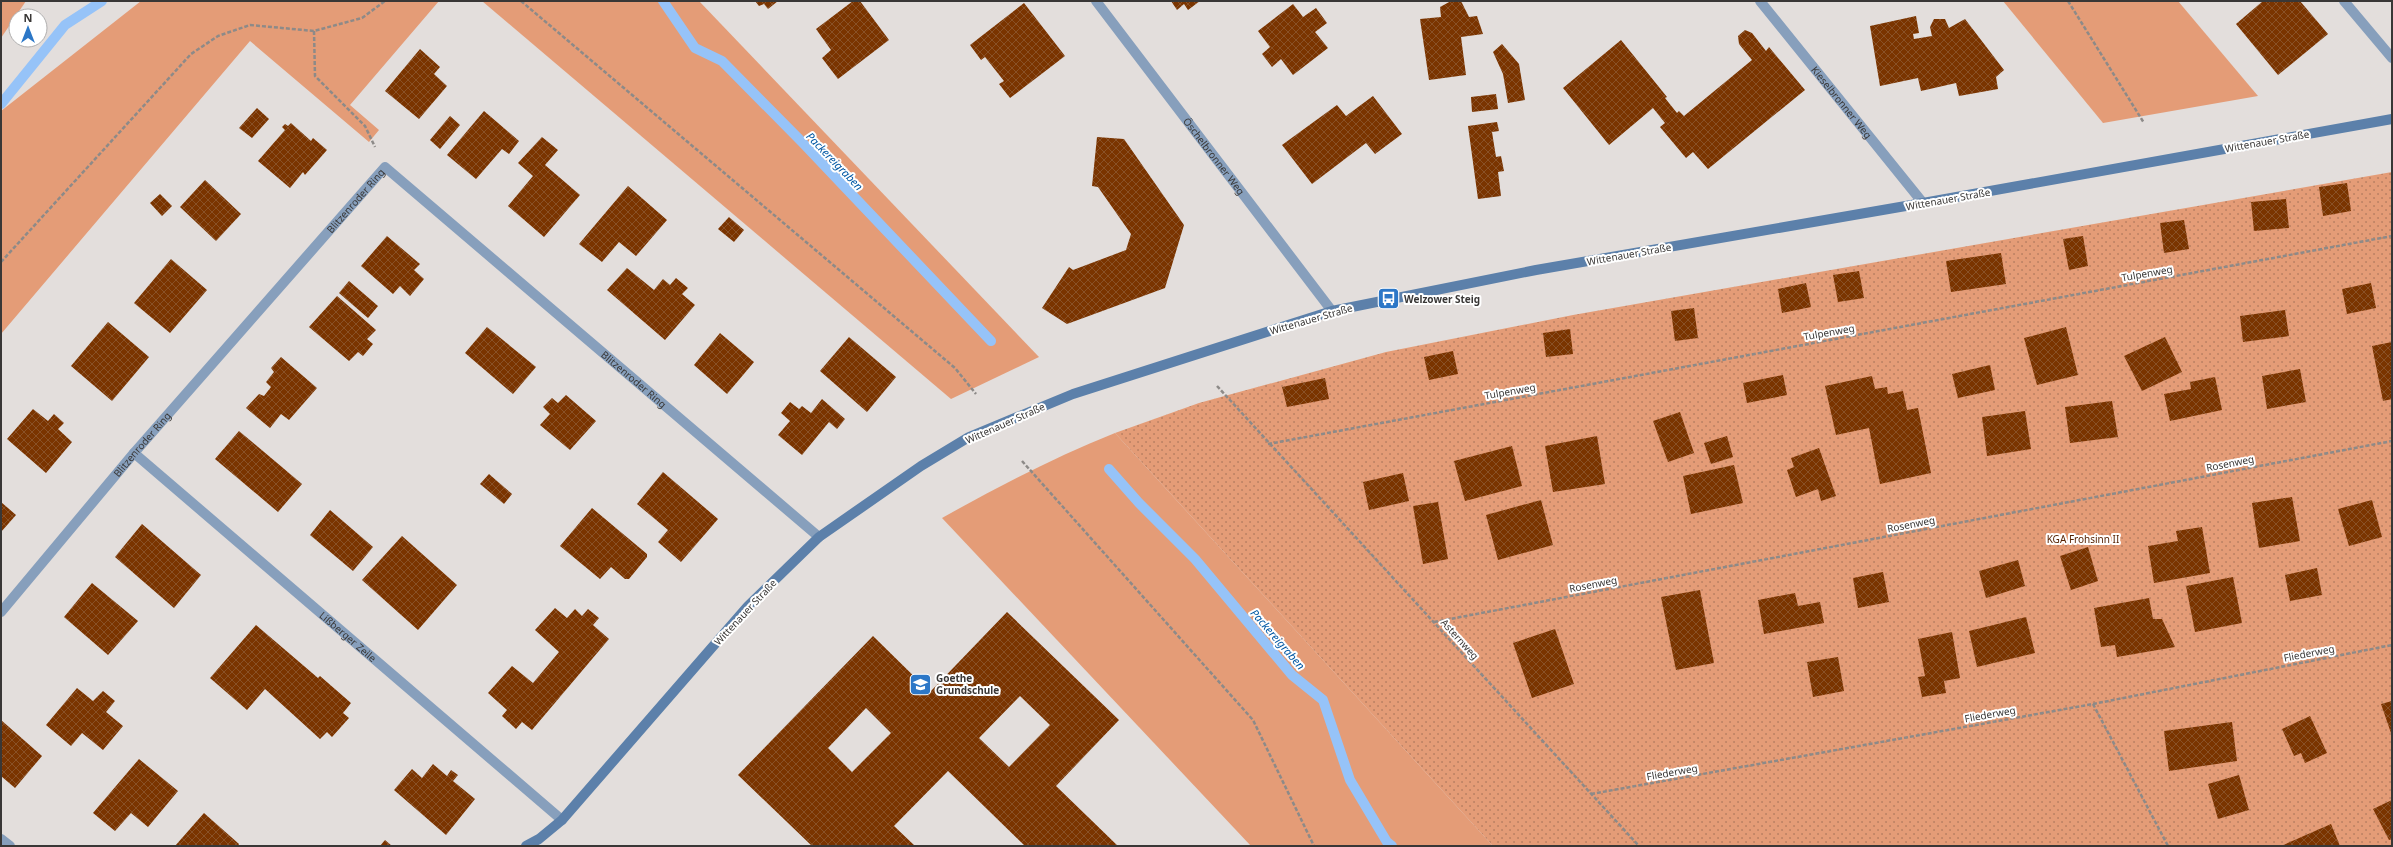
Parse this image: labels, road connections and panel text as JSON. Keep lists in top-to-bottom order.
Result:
{
  "streets": {
    "street": [
      "Kieselbronner Weg",
      "Wittenauer Straße",
      "Öschelbronner Weg",
      "Blitzenroder Ring",
      "Lißberger Zeile"
    ],
    "path": [
      "Tulpenweg",
      "Rosenweg",
      "Asternweg",
      "Fliederweg"
    ]
  },
  "crossings": [
    ["Kieselbronner Weg", "Wittenauer Straße"],
    ["Wittenauer Straße", "Öschelbronner Weg"],
    ["Wittenauer Straße", "Blitzenroder Ring"],
    ["Wittenauer Straße", "Lißberger Zeile"],
    ["Blitzenroder Ring", "Lißberger Zeile"],
    ["Tulpenweg", "Asternweg"],
    ["Rosenweg", "Asternweg"],
    ["Asternweg", "Fliederweg"]
  ],
  "water": ["Packereigraben"],
  "parks": ["KGA Frohsinn II"],
  "places": {
    "bus stop": ["Welzower Steig"],
    "school or university": ["Goethe Grundschule"]
  },
  "north": "top"
}
